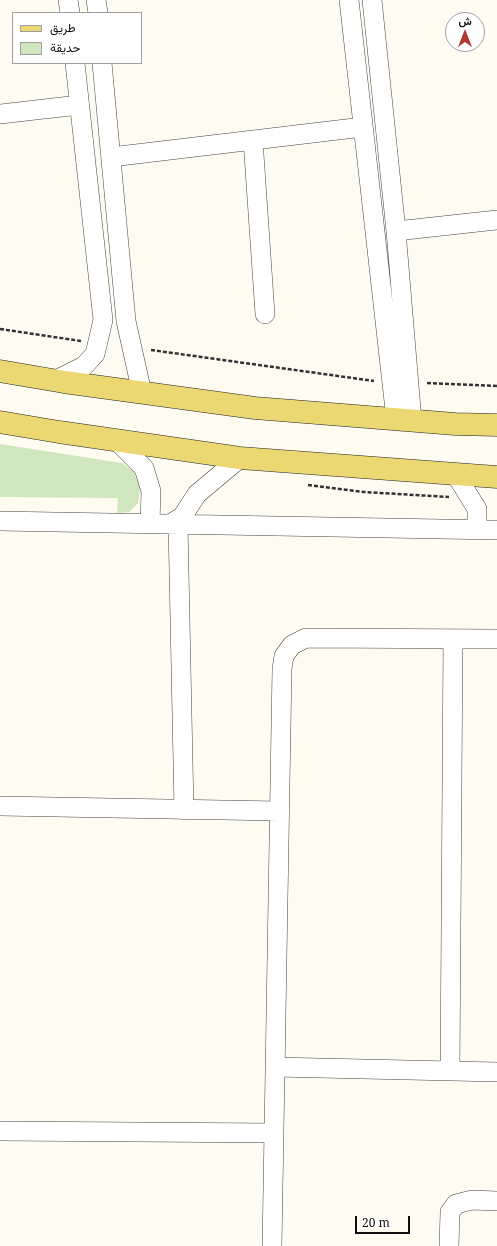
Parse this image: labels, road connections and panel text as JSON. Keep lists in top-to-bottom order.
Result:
{
  "legend": ["طريق", "حديقة"],
  "scale_bar": "20 m",
  "north": "top"
}
